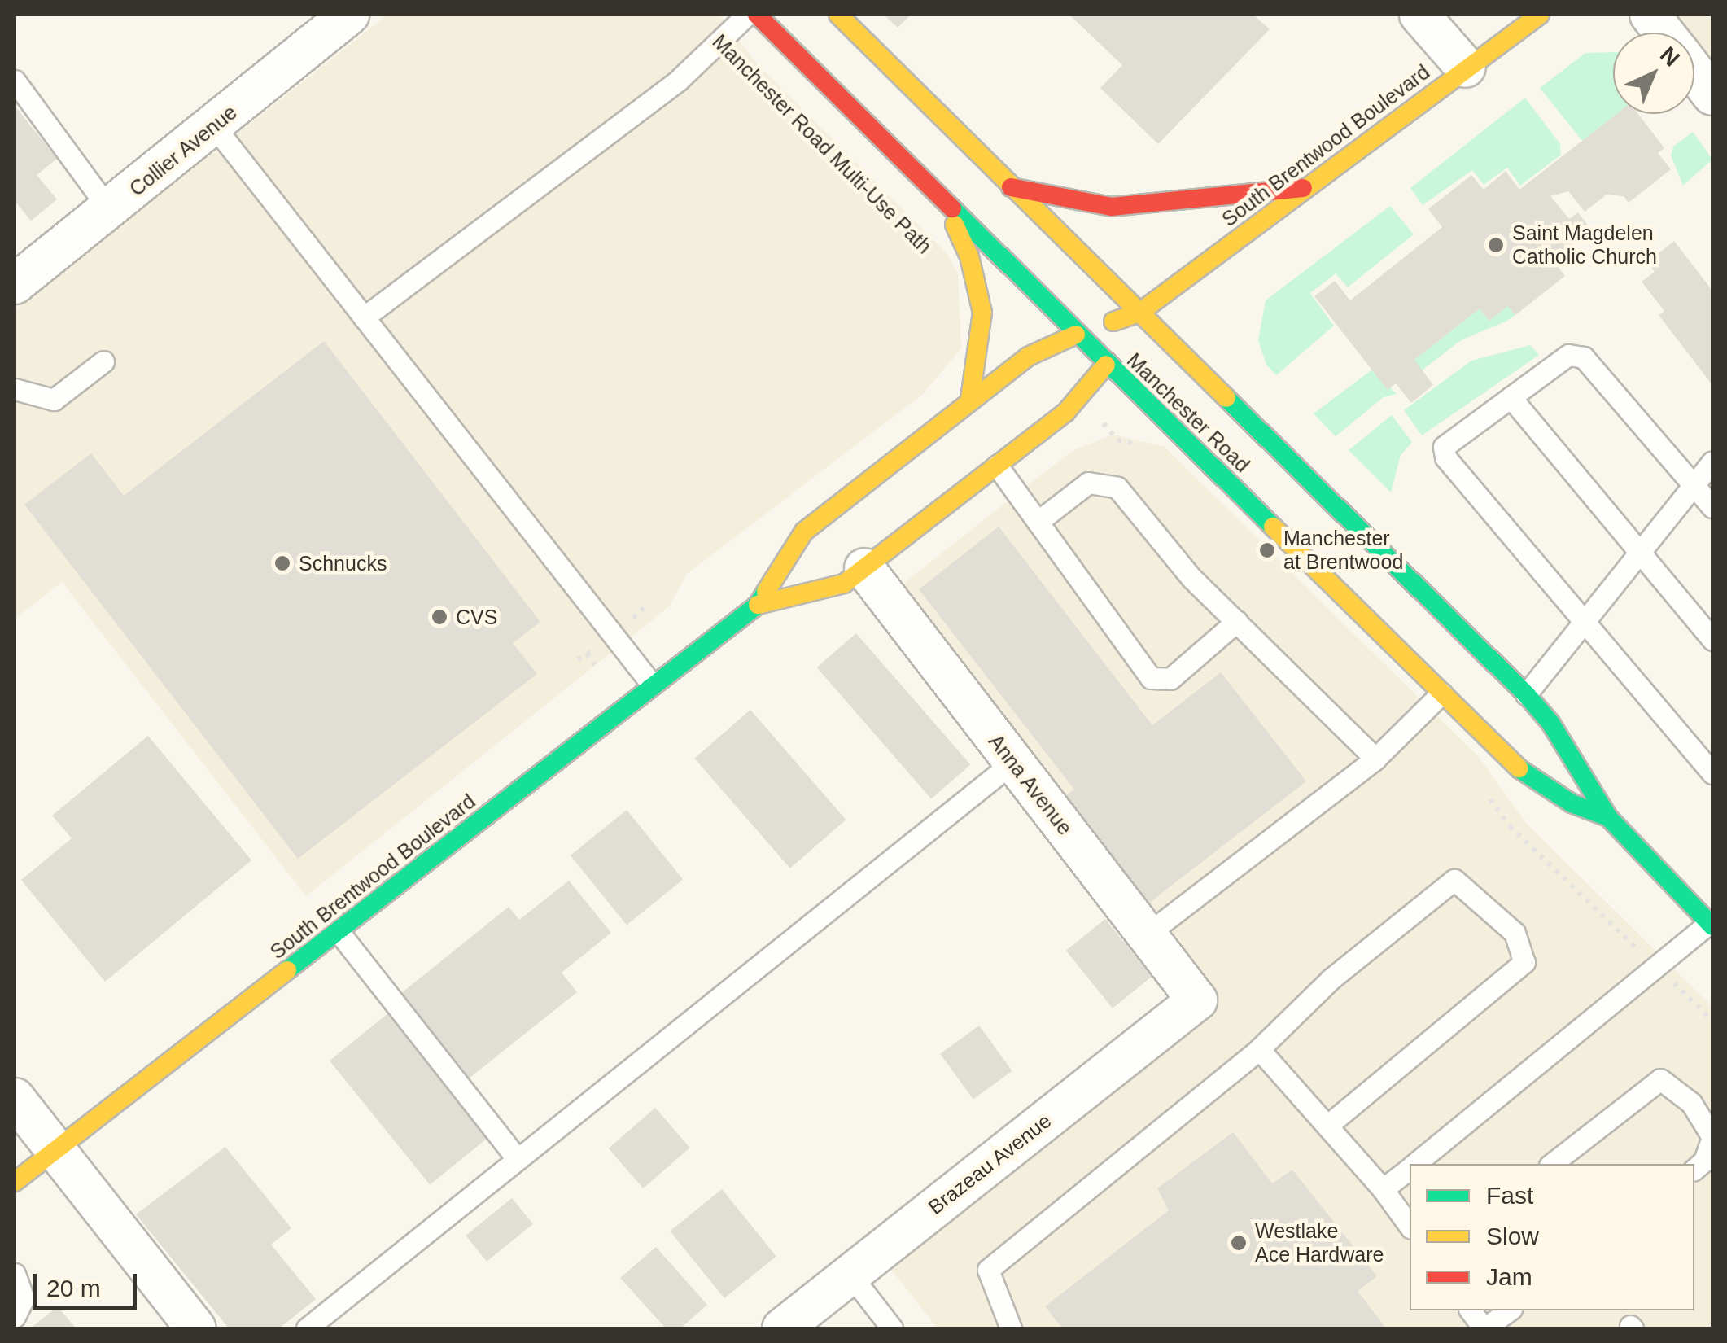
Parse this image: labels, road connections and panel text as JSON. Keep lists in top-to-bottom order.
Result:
{
  "streets": {
    "main road": ["South Brentwood Boulevard", "Manchester Road"],
    "street": ["Collier Avenue", "Anna Avenue", "Brazeau Avenue"],
    "path": ["Manchester Road Multi-Use Path"]
  },
  "crossings": [
    ["South Brentwood Boulevard", "Manchester Road"],
    ["South Brentwood Boulevard", "Anna Avenue"],
    ["Anna Avenue", "Brazeau Avenue"]
  ],
  "places": [
    "Saint Magdelen Catholic Church",
    "Manchester at Brentwood",
    "Schnucks",
    "CVS",
    "Westlake Ace Hardware"
  ],
  "legend": ["Fast", "Slow", "Jam"],
  "scale_bar": "20 m",
  "north": "top right"
}
